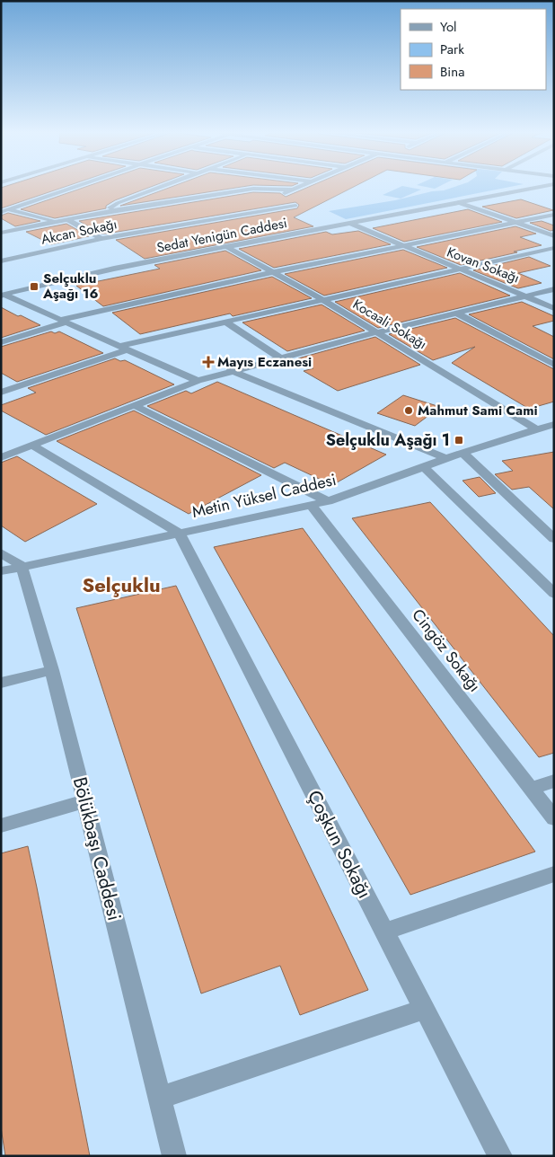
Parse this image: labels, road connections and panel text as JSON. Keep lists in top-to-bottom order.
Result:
{
  "streets": {
    "street": [
      "Akcan Sokağı",
      "Sedat Yenigün Caddesi",
      "Kovan Sokağı",
      "Kocaali Sokağı",
      "Metin Yüksel Caddesi",
      "Cingöz Sokağı",
      "Çoşkun Sokağı",
      "Bölükbaşı Caddesi"
    ]
  },
  "crossings": [
    ["Sedat Yenigün Caddesi", "Kovan Sokağı"],
    ["Sedat Yenigün Caddesi", "Kocaali Sokağı"],
    ["Kocaali Sokağı", "Metin Yüksel Caddesi"],
    ["Metin Yüksel Caddesi", "Cingöz Sokağı"],
    ["Metin Yüksel Caddesi", "Çoşkun Sokağı"],
    ["Metin Yüksel Caddesi", "Bölükbaşı Caddesi"]
  ],
  "districts": ["Selçuklu"],
  "places": {
    "transit": ["Selçuklu Aşağı 16", "Selçuklu Aşağı 1"],
    "health": ["Mayıs Eczanesi"],
    "other": ["Mahmut Sami Cami"]
  },
  "legend": ["Yol", "Park", "Bina"]
}
